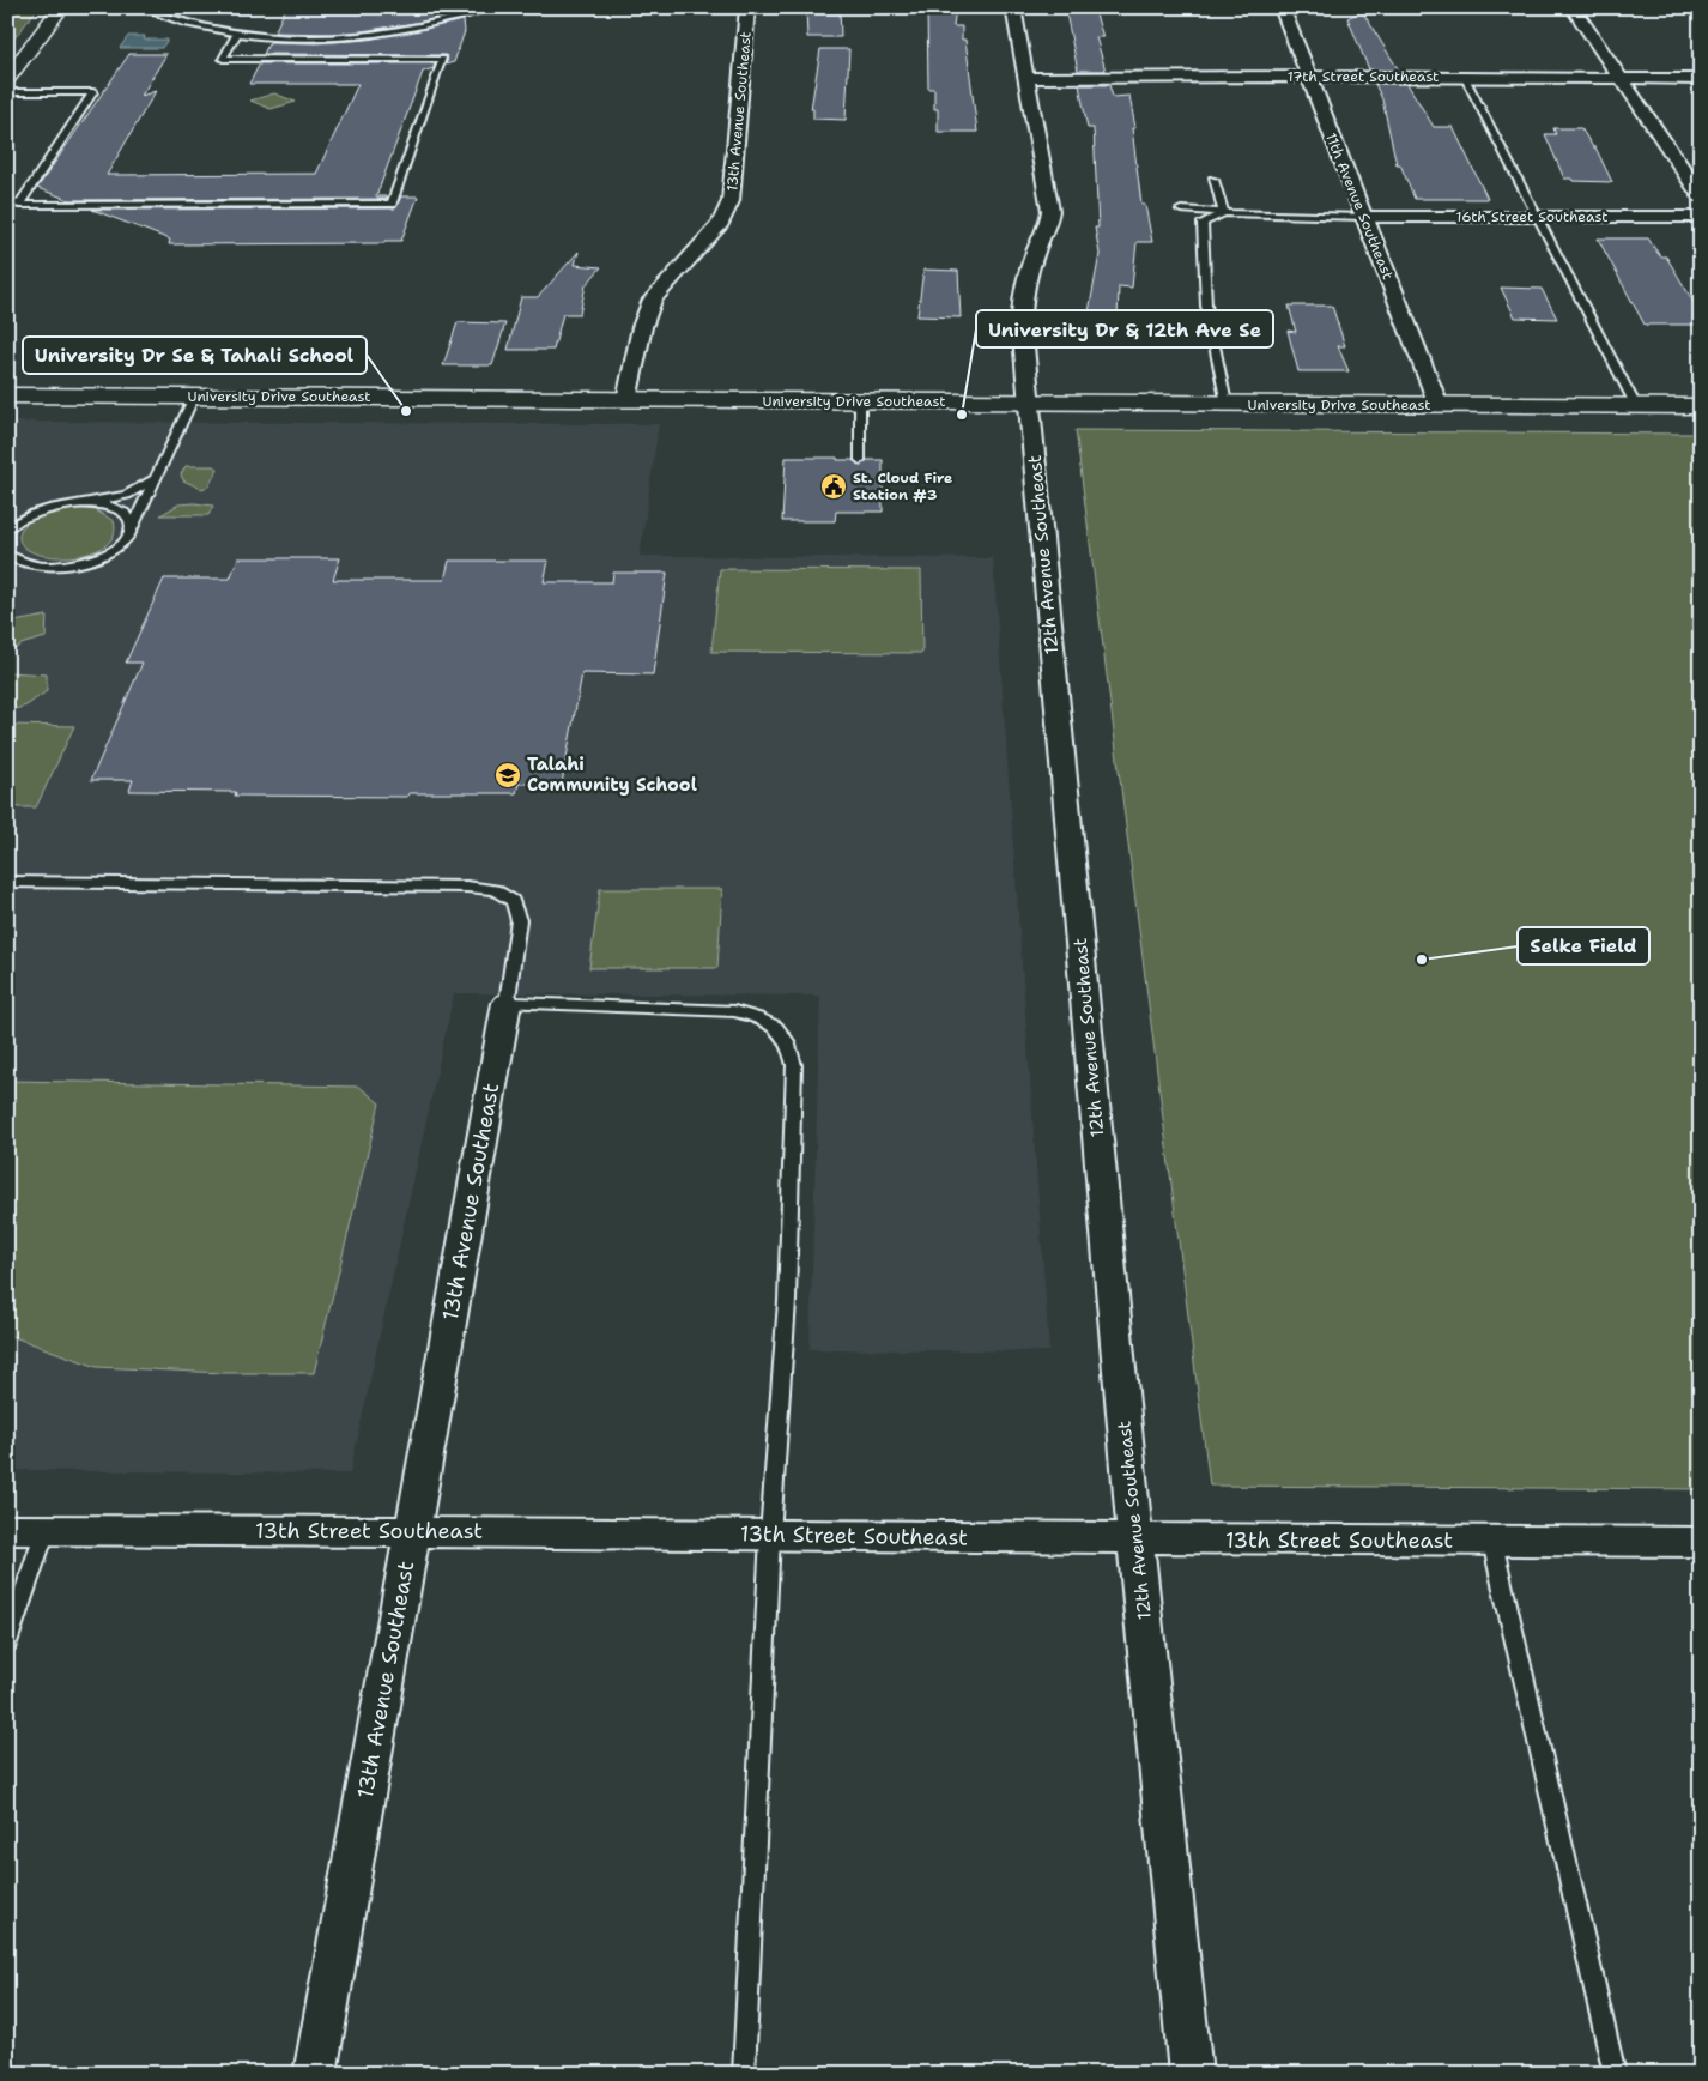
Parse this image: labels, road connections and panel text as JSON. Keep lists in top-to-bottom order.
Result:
{
  "streets": {
    "street": [
      "17th Street Southeast",
      "13th Avenue Southeast",
      "11th Avenue Southeast",
      "16th Street Southeast",
      "University Drive Southeast",
      "12th Avenue Southeast",
      "13th Street Southeast"
    ]
  },
  "crossings": [
    ["17th Street Southeast", "11th Avenue Southeast"],
    ["17th Street Southeast", "12th Avenue Southeast"],
    ["13th Avenue Southeast", "University Drive Southeast"],
    ["13th Avenue Southeast", "13th Street Southeast"],
    ["11th Avenue Southeast", "16th Street Southeast"],
    ["11th Avenue Southeast", "University Drive Southeast"],
    ["University Drive Southeast", "12th Avenue Southeast"],
    ["12th Avenue Southeast", "13th Street Southeast"]
  ],
  "places": {
    "other": ["University Dr Se & Tahali School", "University Dr & 12th Ave Se", "Selke Field"],
    "public building": ["St. Cloud Fire Station #3"],
    "school or university": ["Talahi Community School"]
  }
}
